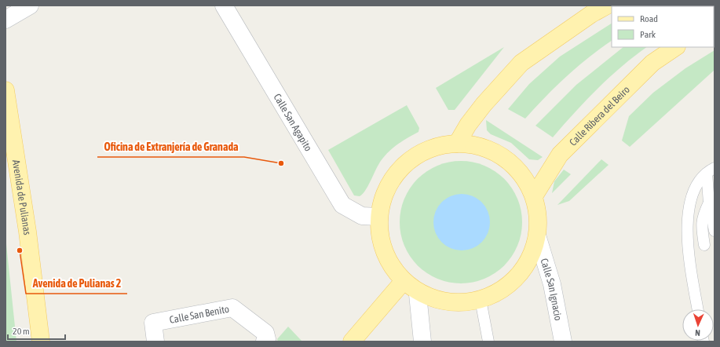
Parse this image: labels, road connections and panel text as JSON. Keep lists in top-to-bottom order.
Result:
{
  "streets": {
    "main road": ["Calle Ribera del Beiro", "Avenida de Pulianas"],
    "street": ["Calle San Agapito", "Calle San Ignacio", "Calle San Benito"]
  },
  "places": ["Oficina de Extranjería de Granada", "Avenida de Pulianas 2"],
  "legend": ["Road", "Park"],
  "scale_bar": "20 m",
  "north": "bottom"
}
